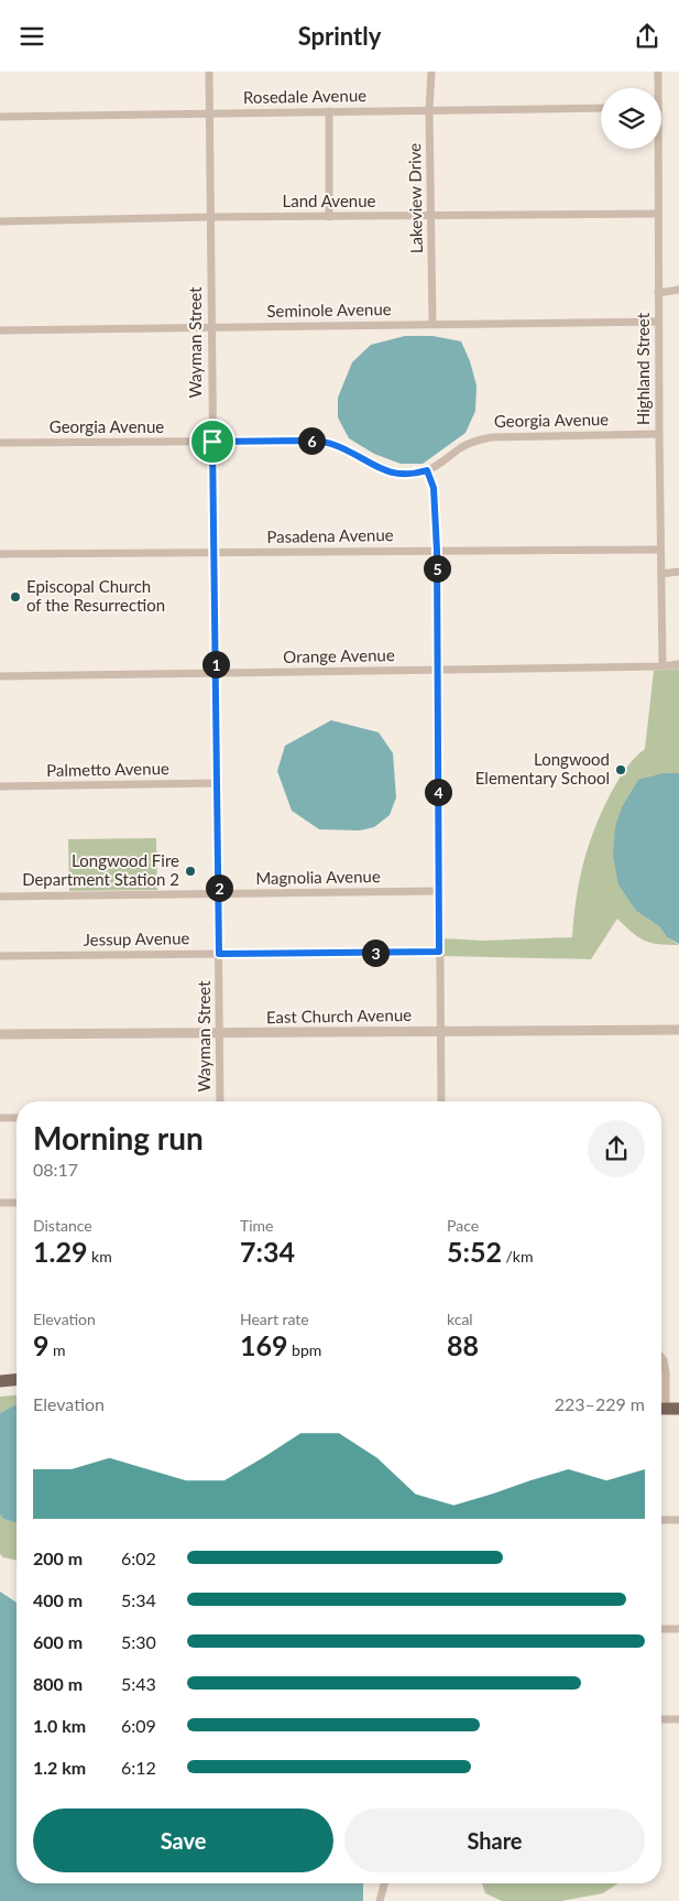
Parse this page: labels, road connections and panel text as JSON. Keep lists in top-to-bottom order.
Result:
{
  "streets": {
    "street": [
      "Rosedale Avenue",
      "Lakeview Drive",
      "Land Avenue",
      "Seminole Avenue",
      "Wayman Street",
      "Highland Street",
      "Georgia Avenue",
      "Pasadena Avenue",
      "Orange Avenue",
      "Palmetto Avenue",
      "Magnolia Avenue",
      "Jessup Avenue",
      "East Church Avenue"
    ]
  },
  "crossings": [
    ["Rosedale Avenue", "Lakeview Drive"],
    ["Rosedale Avenue", "Wayman Street"],
    ["Lakeview Drive", "Land Avenue"],
    ["Lakeview Drive", "Seminole Avenue"],
    ["Land Avenue", "Wayman Street"],
    ["Land Avenue", "Highland Street"],
    ["Seminole Avenue", "Wayman Street"],
    ["Seminole Avenue", "Highland Street"],
    ["Wayman Street", "Georgia Avenue"],
    ["Wayman Street", "Pasadena Avenue"],
    ["Wayman Street", "Orange Avenue"],
    ["Wayman Street", "Palmetto Avenue"],
    ["Wayman Street", "Magnolia Avenue"],
    ["Wayman Street", "Jessup Avenue"],
    ["Wayman Street", "East Church Avenue"],
    ["Highland Street", "Georgia Avenue"],
    ["Highland Street", "Pasadena Avenue"],
    ["Highland Street", "Orange Avenue"]
  ],
  "places": ["Episcopal Church of the Resurrection", "Longwood Elementary School", "Longwood Fire Department Station 2"],
  "page": {
    "header": "Sprintly",
    "pins": [
      "6",
      "5",
      "1",
      "4",
      "2",
      "3"
    ],
    "heading": ["Morning run", "08:17"],
    "stats": [
      ["Distance", "1.29 km"],
      ["Time", "7:34"],
      ["Pace", "5:52 /km"],
      ["Elevation", "9 m"],
      ["Heart rate", "169 bpm"],
      ["kcal", "88"]
    ],
    "chart": ["Elevation", "223–229 m"],
    "list": [
      {
        "name": "200 m",
        "note": "6:02"
      },
      {
        "name": "400 m",
        "note": "5:34"
      },
      {
        "name": "600 m",
        "note": "5:30"
      },
      {
        "name": "800 m",
        "note": "5:43"
      },
      {
        "name": "1.0 km",
        "note": "6:09"
      },
      {
        "name": "1.2 km",
        "note": "6:12"
      }
    ],
    "buttons": ["Save", "Share"]
  }
}
